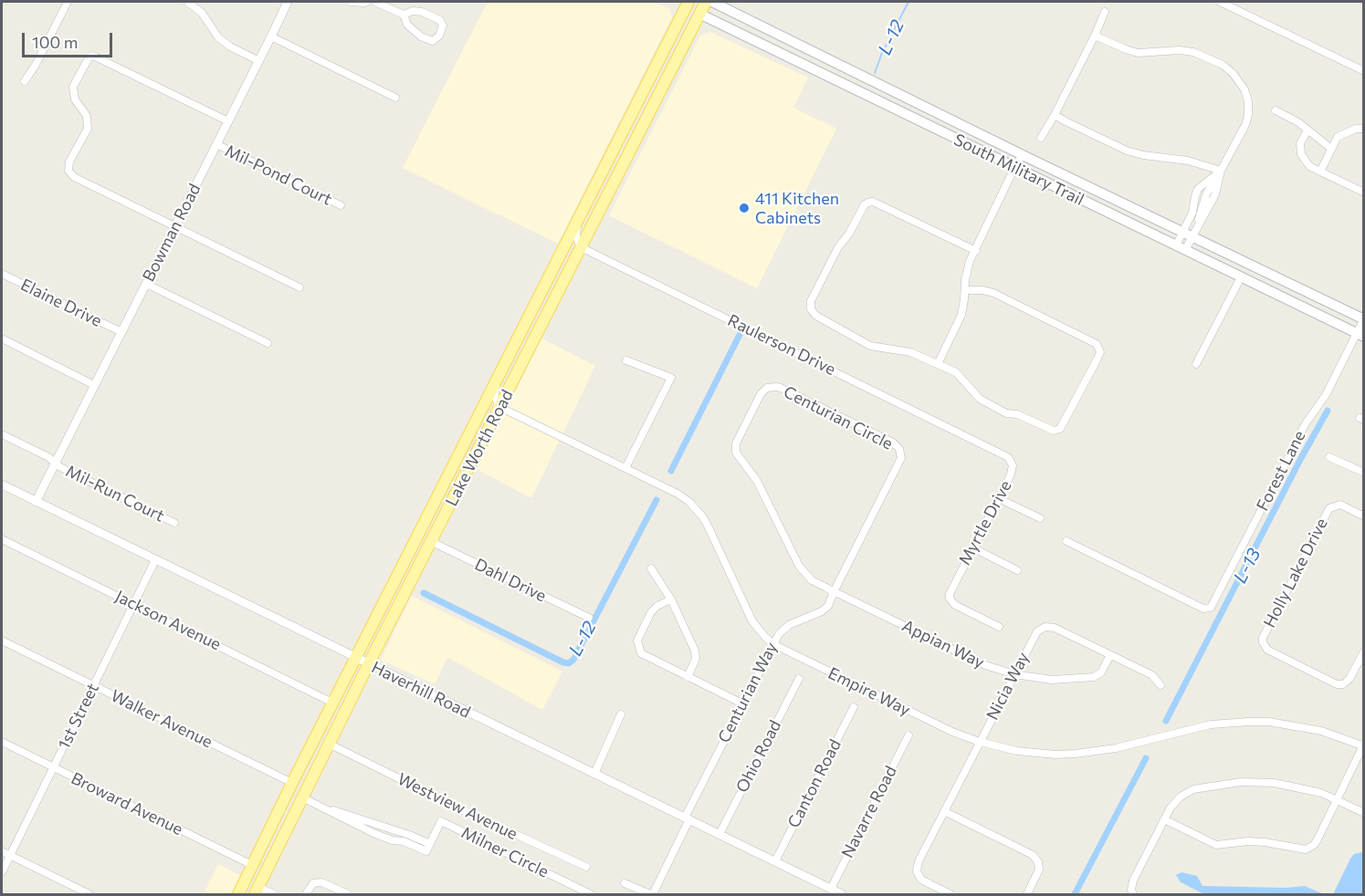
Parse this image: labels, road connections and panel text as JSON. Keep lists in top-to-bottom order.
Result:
{
  "streets": {
    "main road": ["South Military Trail", "Lake Worth Road"],
    "street": [
      "Mil-Pond Court",
      "Bowman Road",
      "Elaine Drive",
      "Raulerson Drive",
      "Centurian Circle",
      "Forest Lane",
      "Mil-Run Court",
      "Myrtle Drive",
      "Holly Lake Drive",
      "Dahl Drive",
      "Jackson Avenue",
      "Appian Way",
      "Nicia Way",
      "Haverhill Road",
      "Empire Way",
      "Centurian Way",
      "1st Street",
      "Walker Avenue",
      "Ohio Road",
      "Canton Road",
      "Broward Avenue",
      "Westview Avenue",
      "Navarre Road",
      "Milner Circle"
    ]
  },
  "crossings": [
    ["South Military Trail", "Lake Worth Road"],
    ["South Military Trail", "Forest Lane"],
    ["Mil-Pond Court", "Bowman Road"],
    ["Bowman Road", "Elaine Drive"],
    ["Bowman Road", "Mil-Run Court"],
    ["Bowman Road", "Haverhill Road"],
    ["Raulerson Drive", "Lake Worth Road"],
    ["Raulerson Drive", "Myrtle Drive"],
    ["Centurian Circle", "Appian Way"],
    ["Centurian Circle", "Centurian Way"],
    ["Lake Worth Road", "Dahl Drive"],
    ["Lake Worth Road", "Jackson Avenue"],
    ["Lake Worth Road", "Haverhill Road"],
    ["Lake Worth Road", "Empire Way"],
    ["Lake Worth Road", "Walker Avenue"],
    ["Lake Worth Road", "Broward Avenue"],
    ["Lake Worth Road", "Westview Avenue"],
    ["Lake Worth Road", "Milner Circle"],
    ["Jackson Avenue", "1st Street"],
    ["Appian Way", "Nicia Way"],
    ["Appian Way", "Centurian Way"],
    ["Nicia Way", "Empire Way"],
    ["Haverhill Road", "Centurian Way"],
    ["Haverhill Road", "1st Street"],
    ["Haverhill Road", "Ohio Road"],
    ["Haverhill Road", "Canton Road"],
    ["Haverhill Road", "Navarre Road"],
    ["Empire Way", "Centurian Way"],
    ["1st Street", "Walker Avenue"],
    ["1st Street", "Broward Avenue"]
  ],
  "water": ["L-12", "L-13"],
  "places": ["411 Kitchen Cabinets"],
  "scale_bar": "100 m"
}
